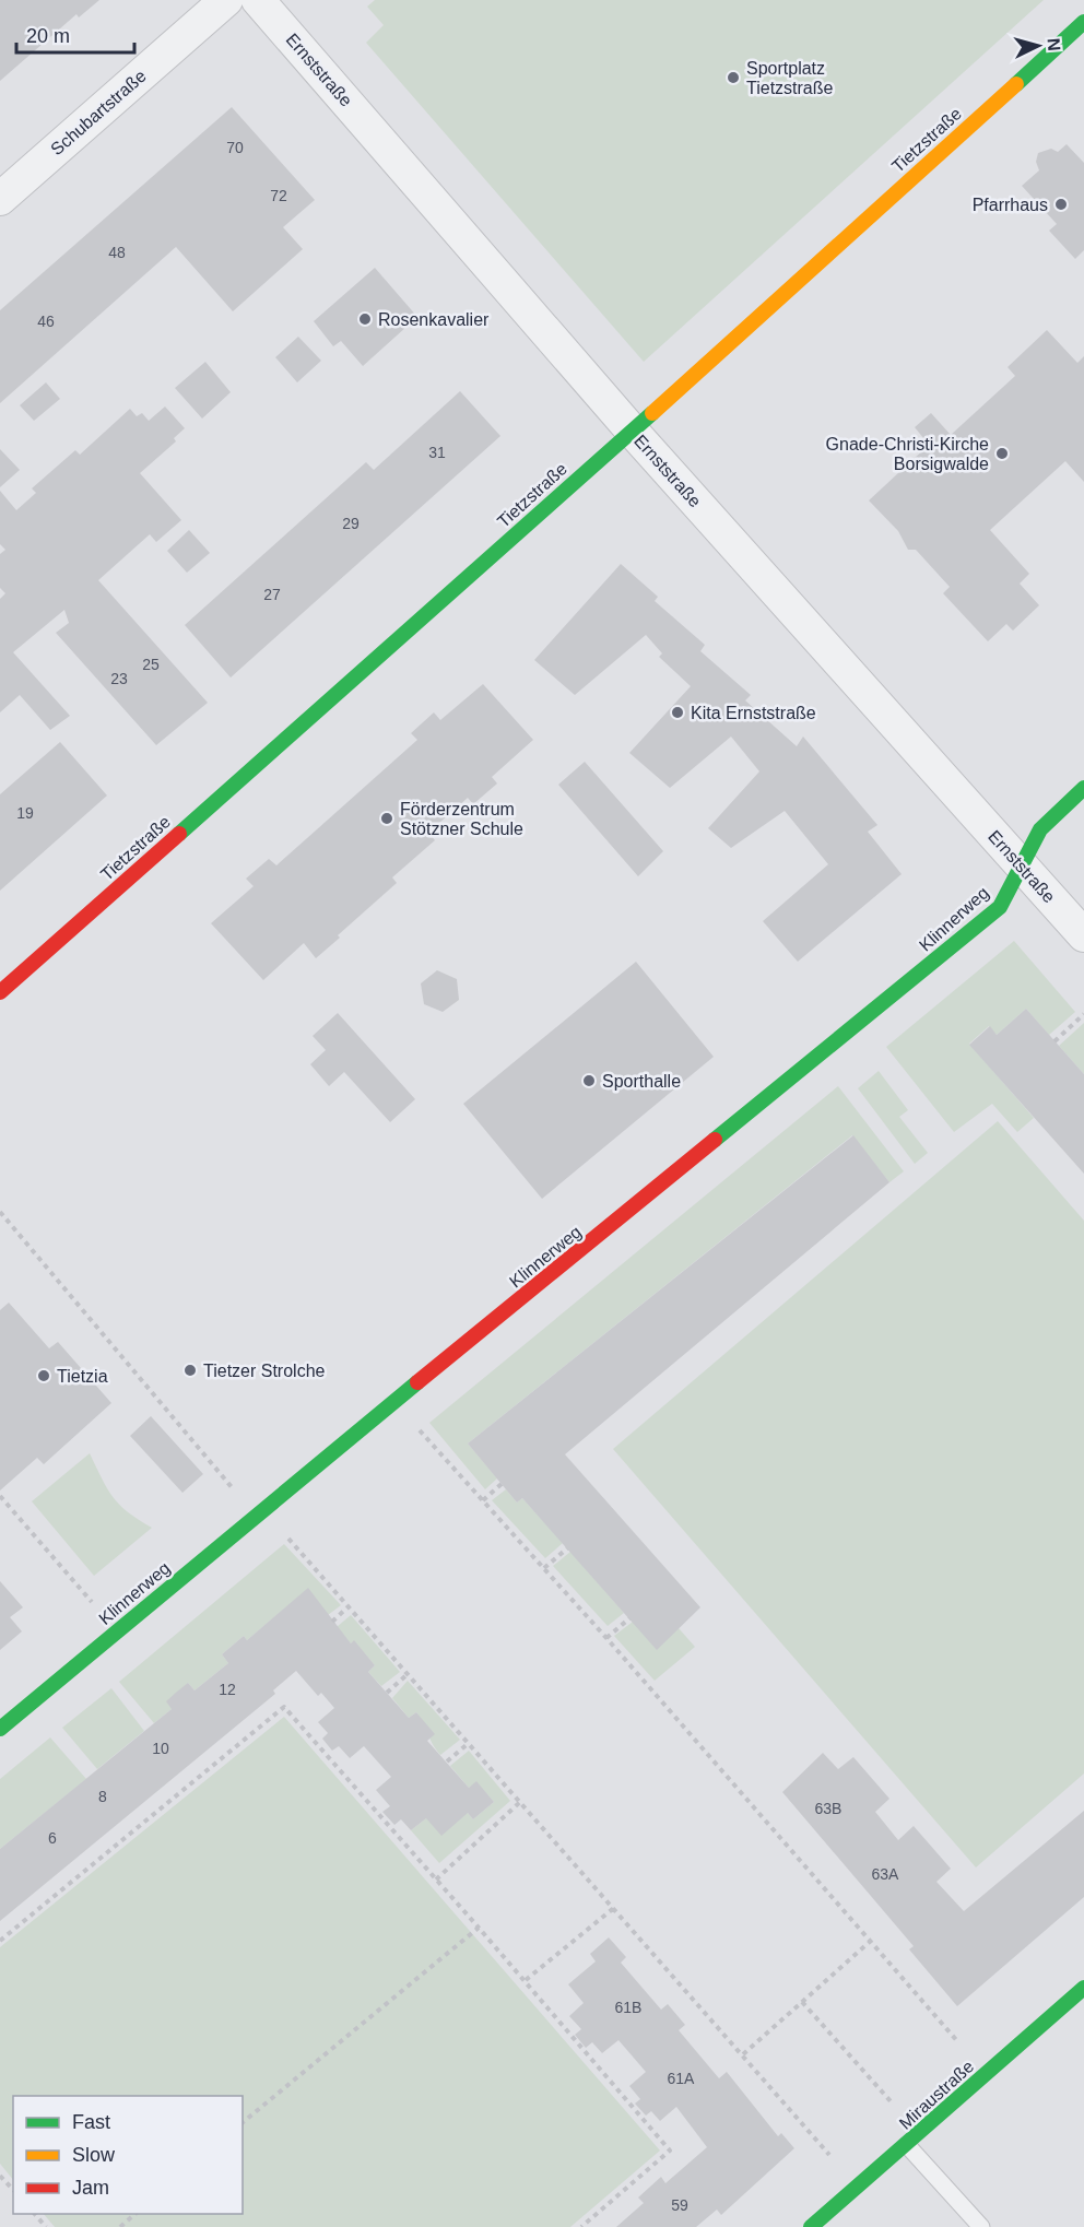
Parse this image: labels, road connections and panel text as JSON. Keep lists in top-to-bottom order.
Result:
{
  "streets": {
    "street": [
      "Ernststraße",
      "Schubartstraße",
      "Tietzstraße",
      "Klinnerweg",
      "Miraustraße"
    ]
  },
  "crossings": [
    ["Ernststraße", "Tietzstraße"],
    ["Ernststraße", "Klinnerweg"]
  ],
  "places": [
    "Sportplatz Tietzstraße",
    "Pfarrhaus",
    "Rosenkavalier",
    "Gnade-Christi-Kirche Borsigwalde",
    "Kita Ernststraße",
    "Förderzentrum Stötzner Schule",
    "Sporthalle",
    "Tietzer Strolche",
    "Tietzia"
  ],
  "house_numbers": [
    "70",
    "72",
    "48",
    "46",
    "31",
    "29",
    "27",
    "25",
    "23",
    "19",
    "12",
    "10",
    "8",
    "63B",
    "6",
    "63A",
    "61B",
    "61A",
    "59"
  ],
  "legend": ["Fast", "Slow", "Jam"],
  "scale_bar": "20 m",
  "north": "right"
}
